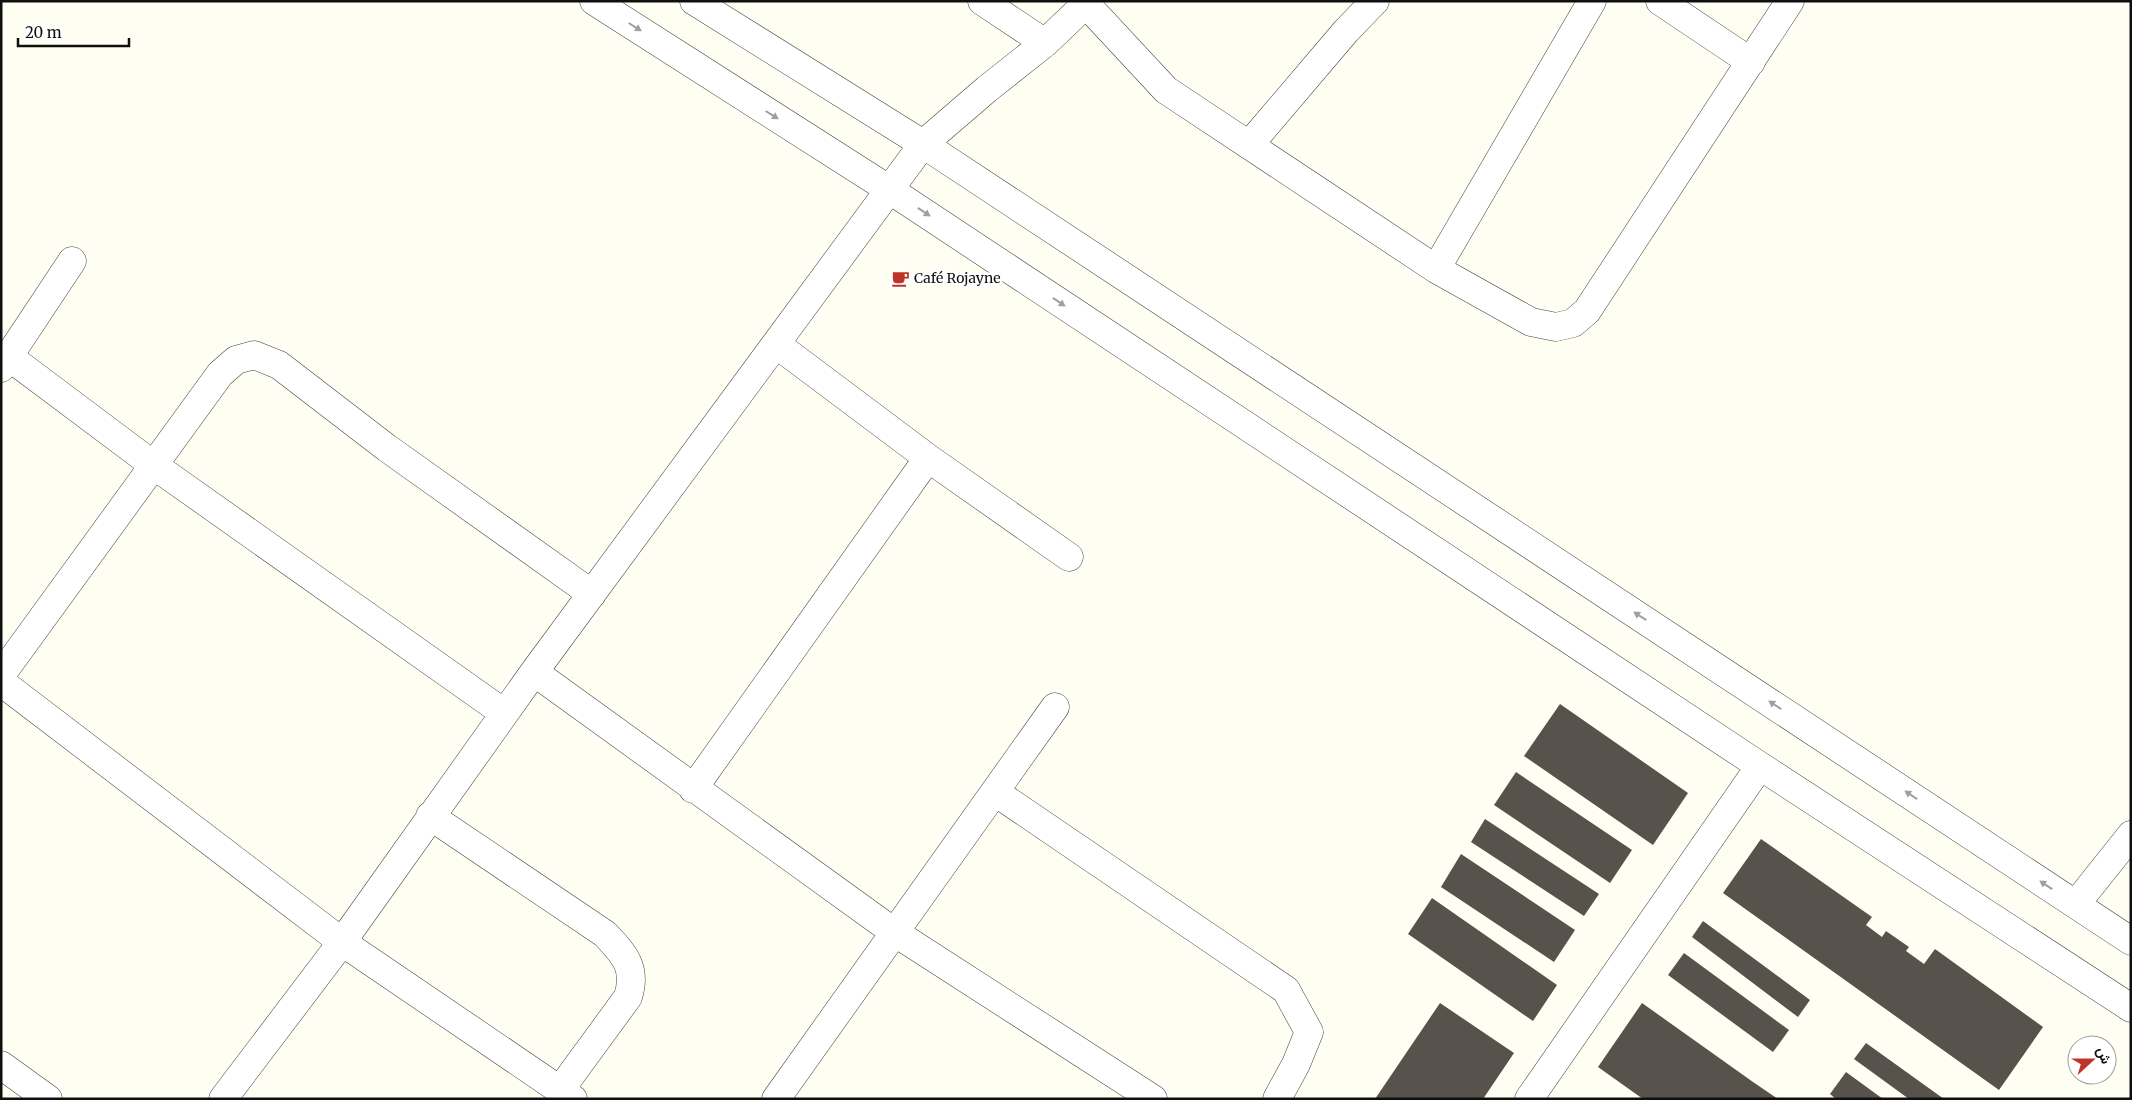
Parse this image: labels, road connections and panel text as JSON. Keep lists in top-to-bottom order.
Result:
{
  "places": {
    "cafe": ["Café Rojayne"]
  },
  "scale_bar": "20 m",
  "north": "right"
}
